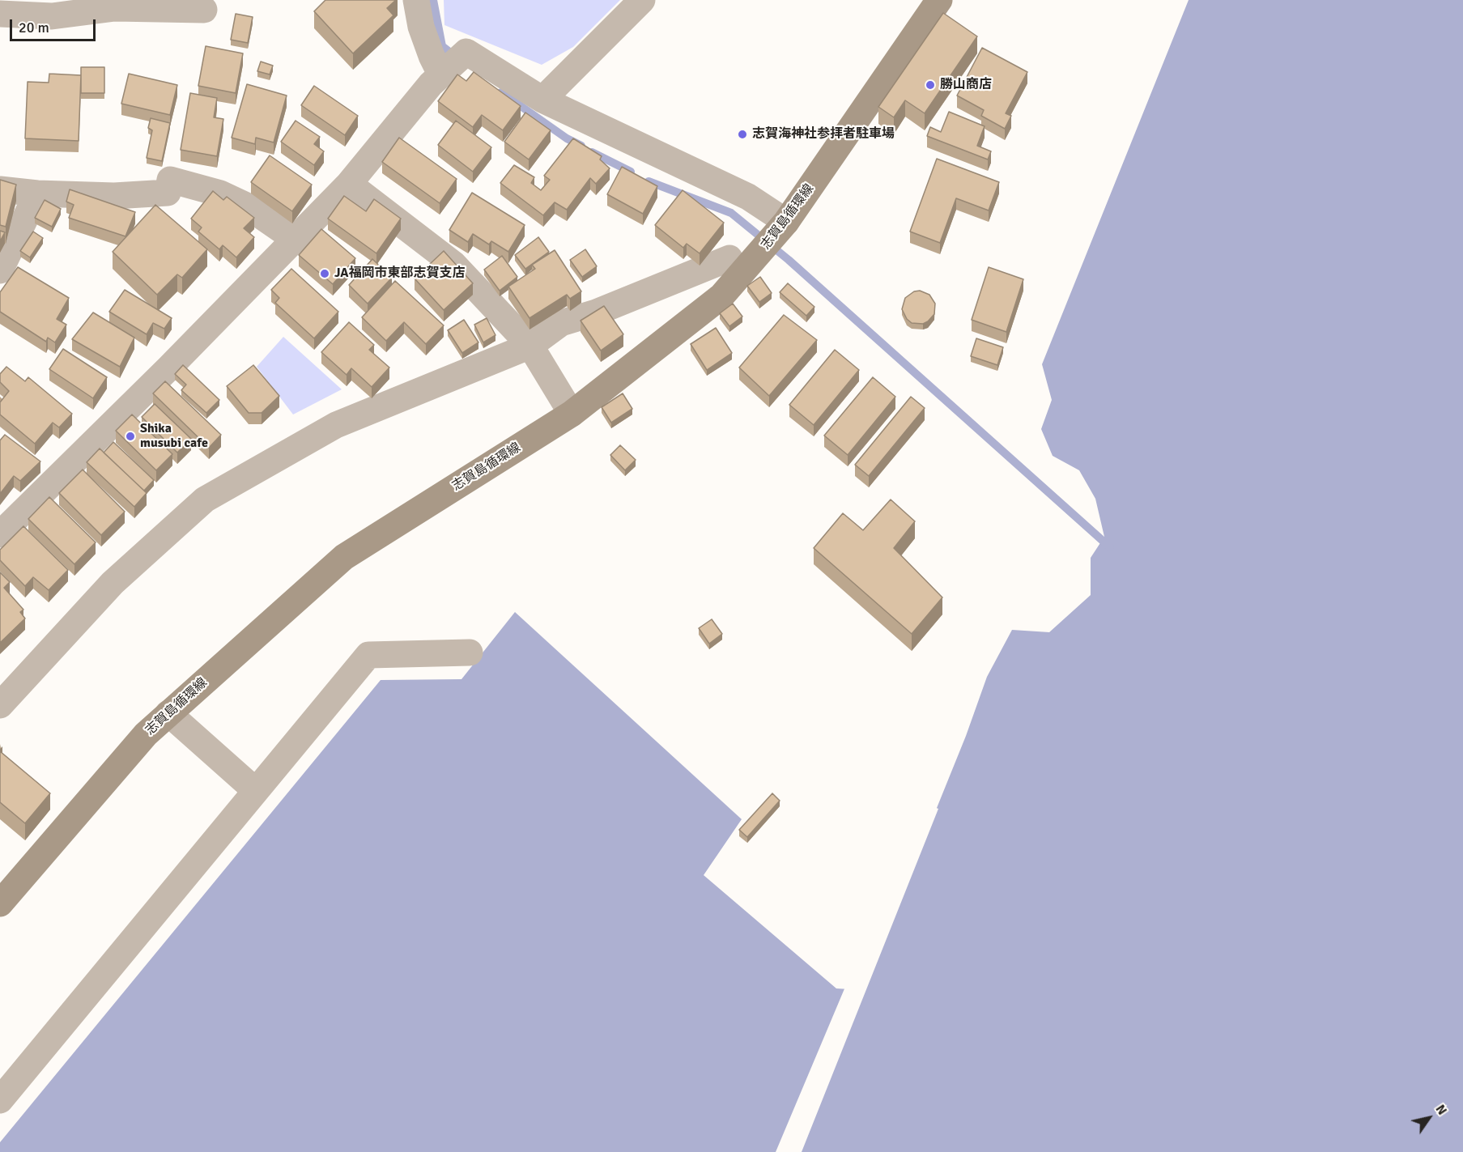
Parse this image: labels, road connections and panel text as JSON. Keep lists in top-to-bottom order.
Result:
{
  "streets": {
    "main road": ["志賀島循環線"]
  },
  "places": [
    "勝山商店",
    "志賀海神社参拝者駐車場",
    "JA福岡市東部志賀支店",
    "Shika musubi cafe"
  ],
  "scale_bar": "20 m",
  "north": "top right"
}
